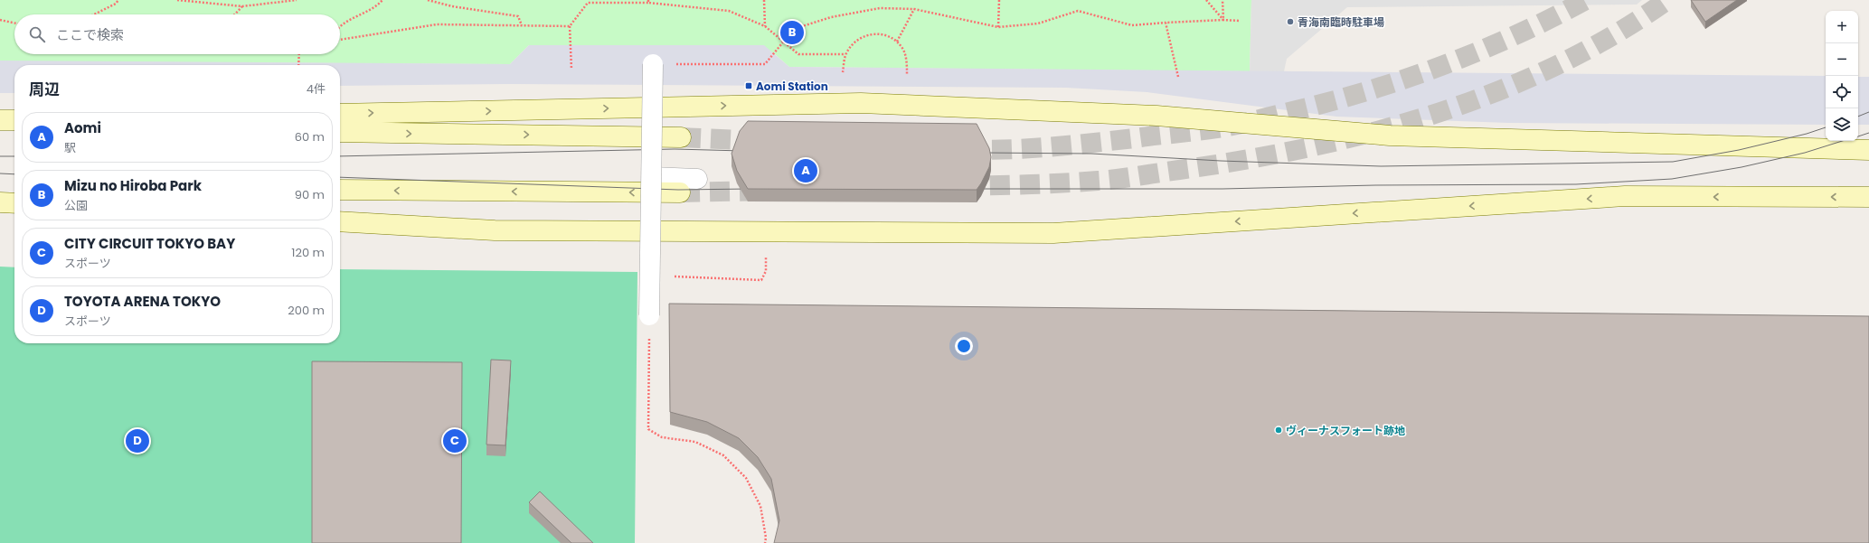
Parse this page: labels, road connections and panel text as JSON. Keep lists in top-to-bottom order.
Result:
{
  "places": {
    "other": ["青海南臨時駐車場", "ヴィーナスフォート跡地"],
    "transit": ["Aomi Station"]
  },
  "page": {
    "map_buttons": ["+", "−"],
    "search": "ここで検索",
    "pins": [
      "B",
      "A",
      "C",
      "D"
    ],
    "heading": ["周辺", "4件"],
    "list": [
      {
        "mark": "A",
        "name": "Aomi",
        "note": "駅",
        "value": "60 m"
      },
      {
        "mark": "B",
        "name": "Mizu no Hiroba Park",
        "note": "公園",
        "value": "90 m"
      },
      {
        "mark": "C",
        "name": "CITY CIRCUIT TOKYO BAY",
        "note": "スポーツ",
        "value": "120 m"
      },
      {
        "mark": "D",
        "name": "TOYOTA ARENA TOKYO",
        "note": "スポーツ",
        "value": "200 m"
      }
    ]
  }
}
